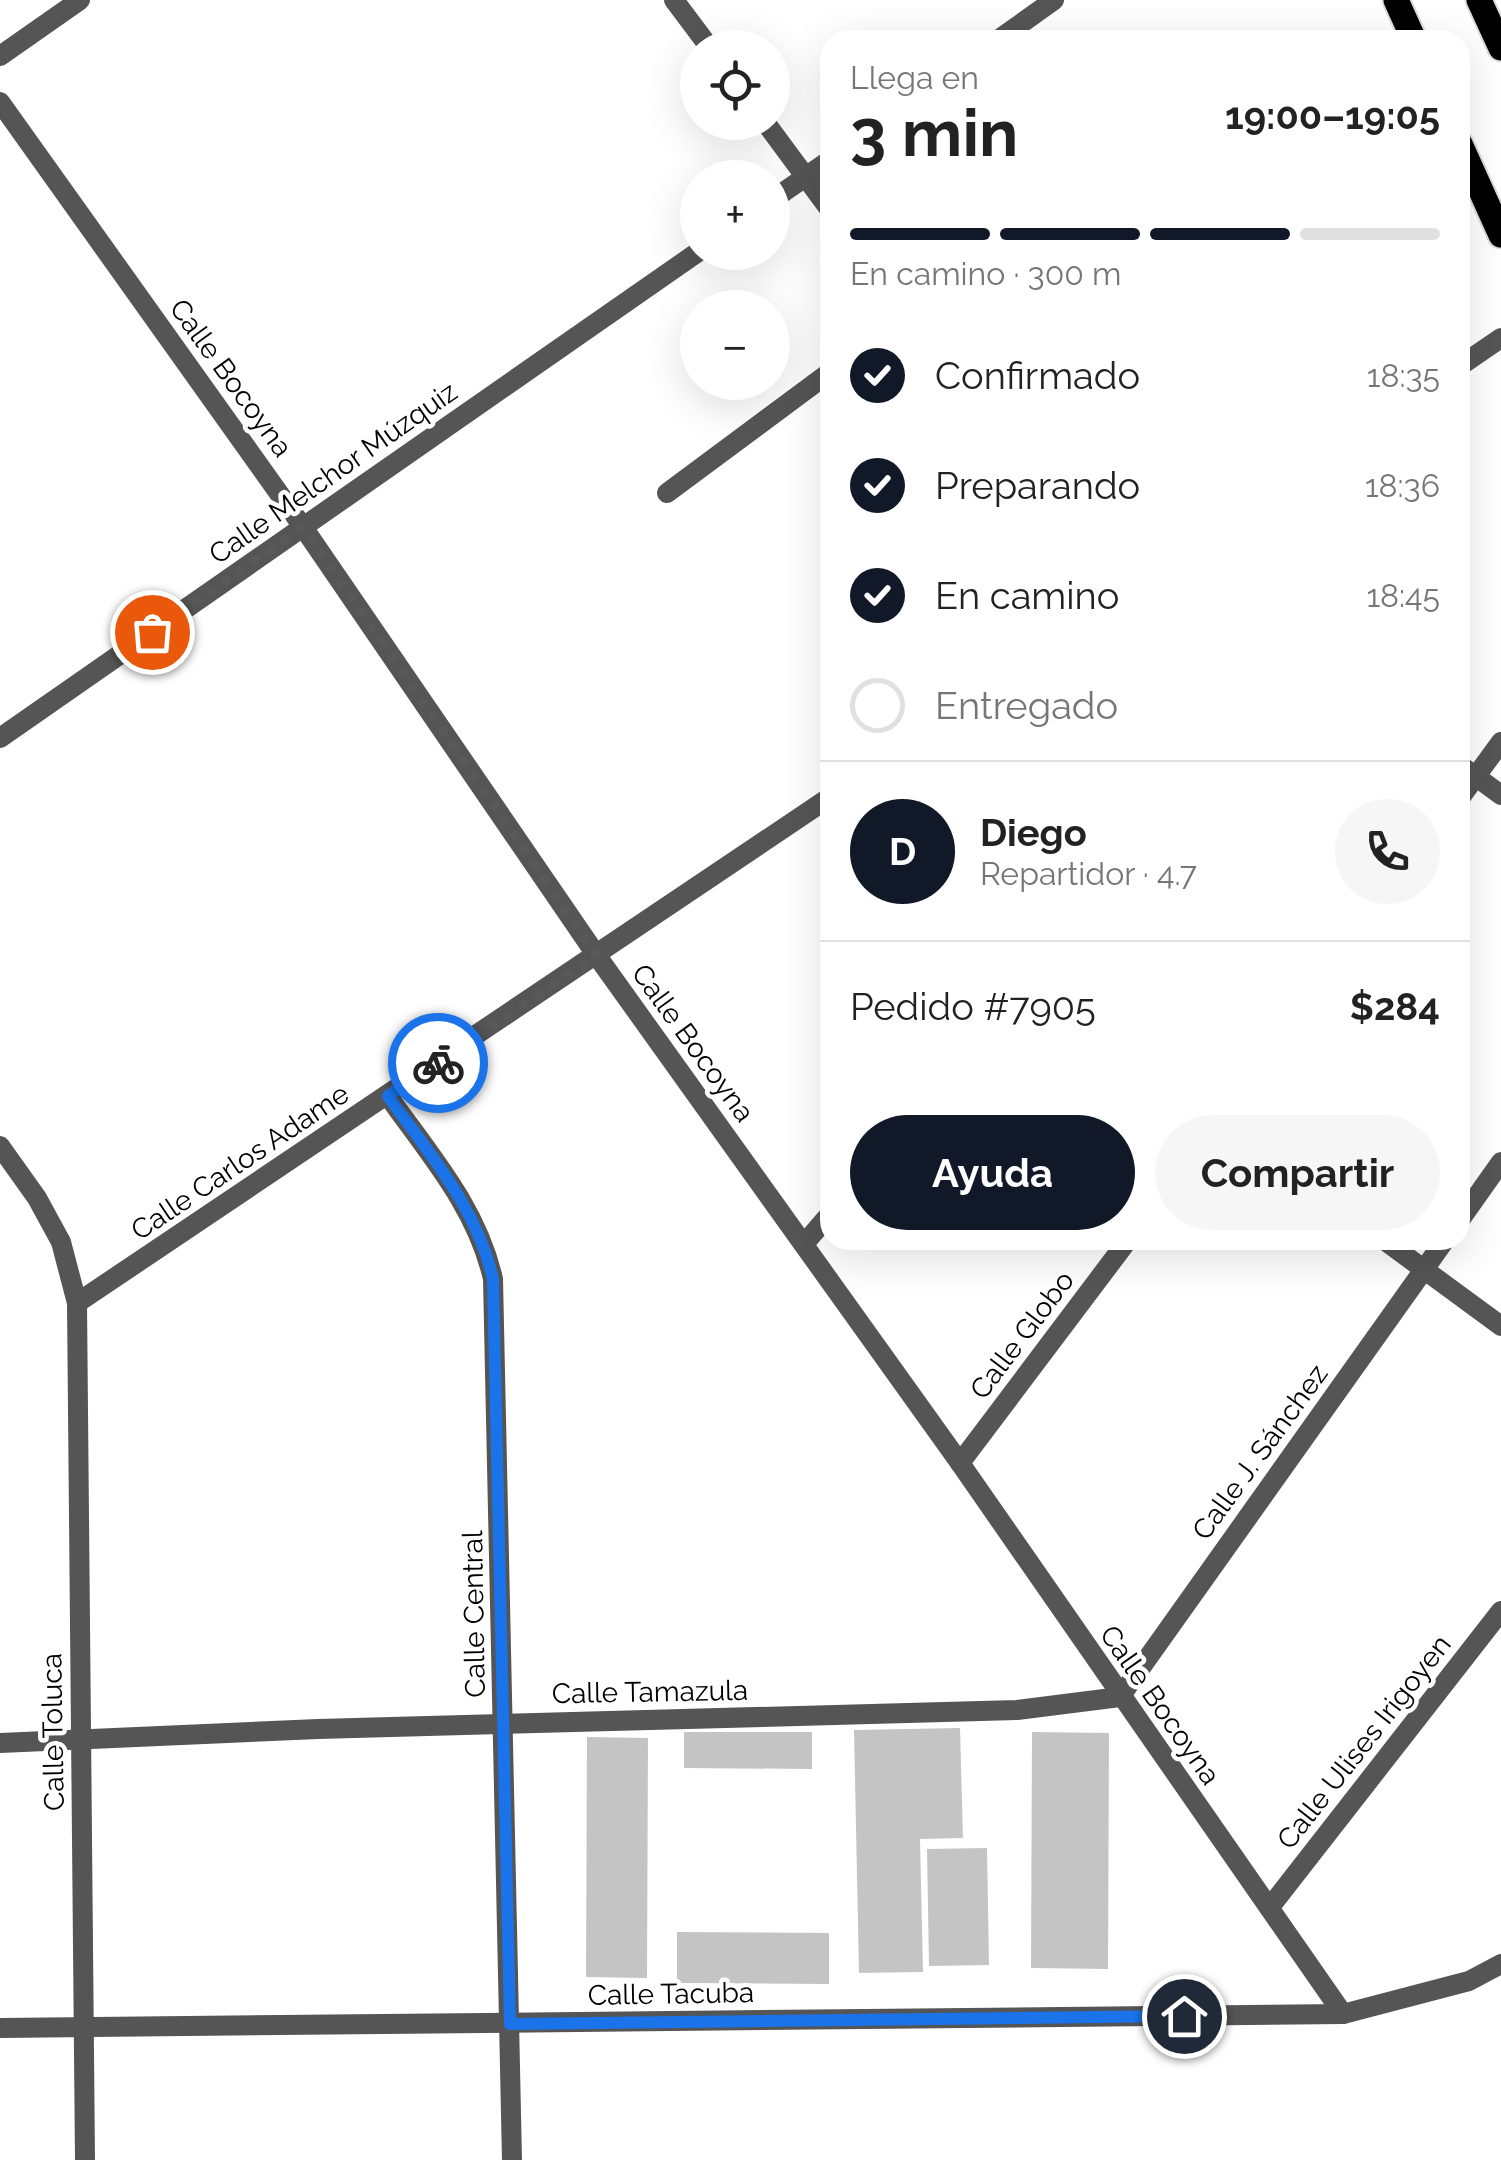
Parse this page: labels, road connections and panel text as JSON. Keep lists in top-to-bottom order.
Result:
{
  "streets": {
    "street": [
      "Calle Bocoyna",
      "Calle Melchor Múzquiz",
      "Calle Carlos Adame",
      "Calle Globo",
      "Calle J. Sánchez",
      "Calle Central",
      "Calle Tamazula",
      "Calle Toluca",
      "Calle Ulises Irigoyen",
      "Calle Tacuba"
    ]
  },
  "crossings": [
    ["Calle Bocoyna", "Calle Melchor Múzquiz"],
    ["Calle Bocoyna", "Calle Carlos Adame"],
    ["Calle Bocoyna", "Calle Globo"],
    ["Calle Bocoyna", "Calle J. Sánchez"],
    ["Calle Bocoyna", "Calle Tamazula"],
    ["Calle Bocoyna", "Calle Ulises Irigoyen"],
    ["Calle Bocoyna", "Calle Tacuba"],
    ["Calle Carlos Adame", "Calle Central"],
    ["Calle Carlos Adame", "Calle Toluca"],
    ["Calle J. Sánchez", "Calle Tamazula"],
    ["Calle Central", "Calle Tamazula"],
    ["Calle Central", "Calle Tacuba"],
    ["Calle Tamazula", "Calle Toluca"],
    ["Calle Toluca", "Calle Tacuba"]
  ],
  "page": {
    "map_buttons": ["+", "−"],
    "heading": ["3 min", "Llega en", "19:00–19:05"],
    "panel": [
      "Diego",
      "Repartidor · 4.7",
      "Pedido #7905",
      "$284"
    ],
    "bar": "En camino · 300 m",
    "list": [
      ["Confirmado", "18:35"],
      ["Preparando", "18:36"],
      ["En camino", "18:45"],
      "Entregado"
    ],
    "round": "D",
    "buttons": ["Ayuda", "Compartir"]
  }
}
